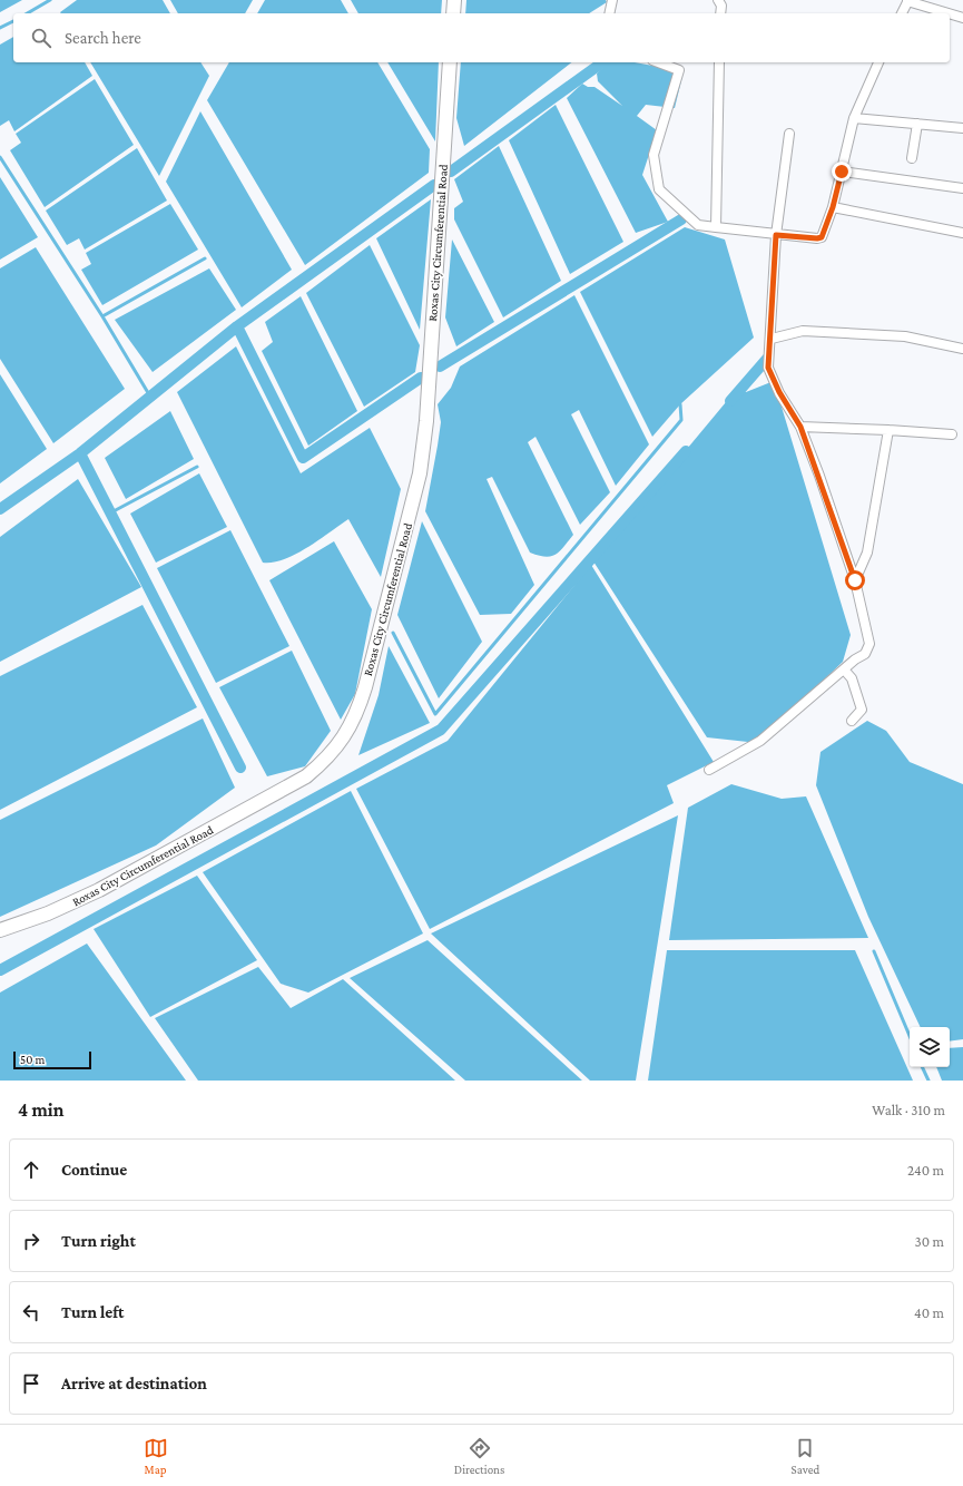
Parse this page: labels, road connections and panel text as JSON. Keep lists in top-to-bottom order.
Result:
{
  "streets": {
    "main road": ["Roxas City Circumferential Road"]
  },
  "scale_bar": "50 m",
  "page": {
    "search": "Search here",
    "scale": "50 m",
    "heading": ["4 min", "Walk · 310 m"],
    "list": [
      ["Continue", "240 m"],
      ["Turn right", "30 m"],
      ["Turn left", "40 m"],
      "Arrive at destination"
    ],
    "nav": ["Map", "Directions", "Saved"]
  }
}
